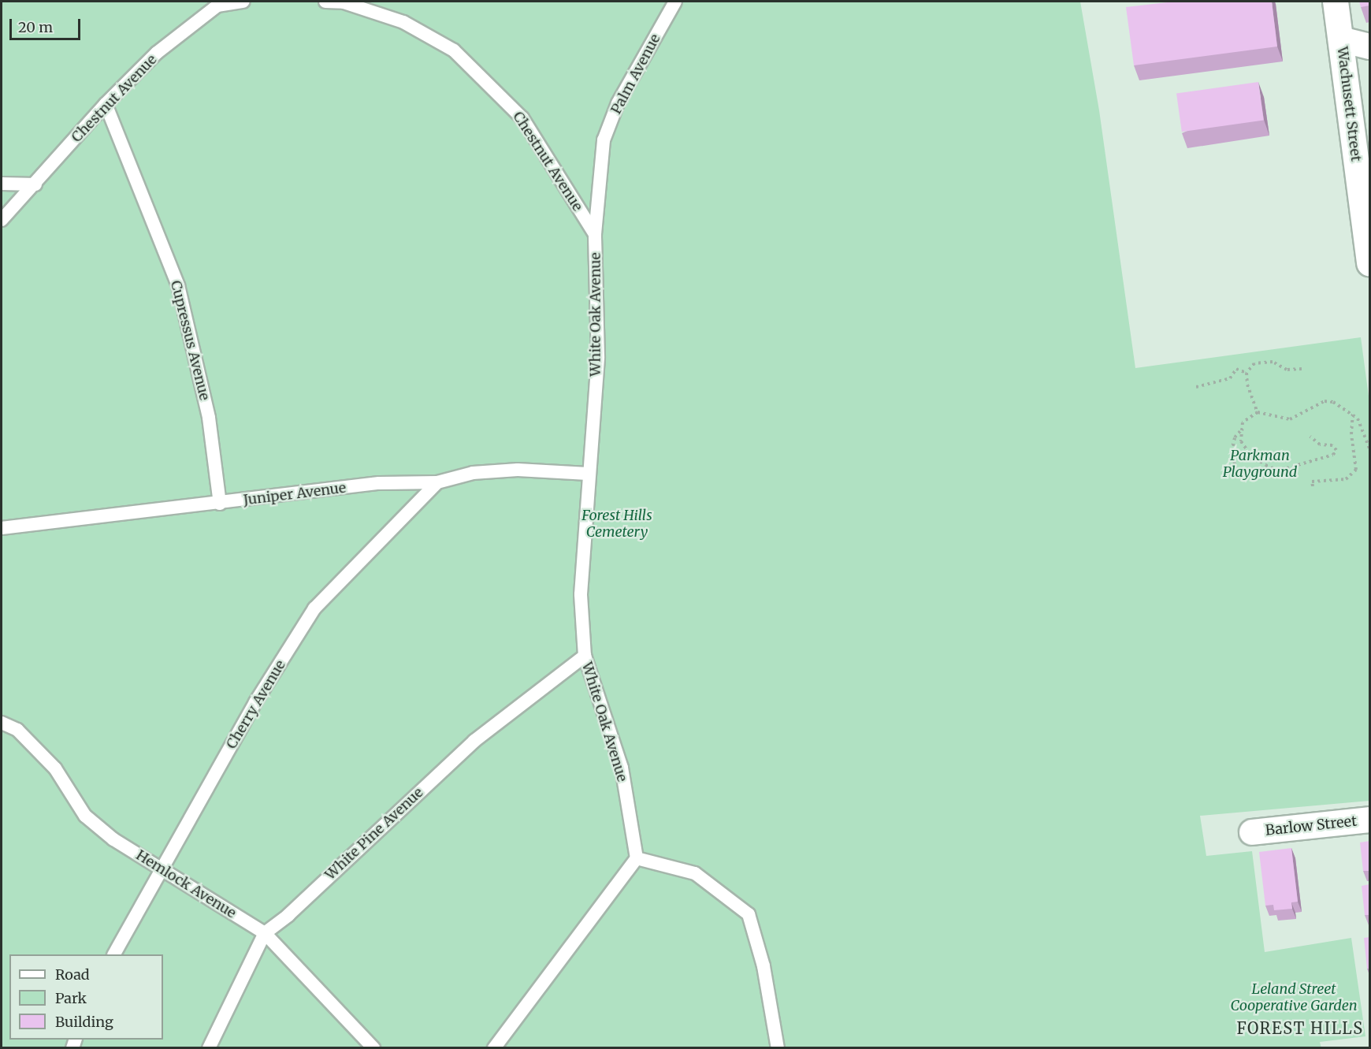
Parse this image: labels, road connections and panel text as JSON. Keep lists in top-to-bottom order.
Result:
{
  "streets": {
    "street": ["Wachusett Street", "Barlow Street"],
    "lane": [
      "Palm Avenue",
      "Chestnut Avenue",
      "White Oak Avenue",
      "Cupressus Avenue",
      "Juniper Avenue",
      "Cherry Avenue",
      "White Pine Avenue",
      "Hemlock Avenue"
    ]
  },
  "crossings": [
    ["Palm Avenue", "Chestnut Avenue"],
    ["Palm Avenue", "White Oak Avenue"],
    ["Chestnut Avenue", "White Oak Avenue"],
    ["Chestnut Avenue", "Cupressus Avenue"],
    ["White Oak Avenue", "Juniper Avenue"],
    ["White Oak Avenue", "White Pine Avenue"],
    ["Cupressus Avenue", "Juniper Avenue"],
    ["Juniper Avenue", "Cherry Avenue"],
    ["Cherry Avenue", "Hemlock Avenue"],
    ["White Pine Avenue", "Hemlock Avenue"]
  ],
  "districts": ["FOREST HILLS"],
  "parks": ["Parkman Playground", "Forest Hills Cemetery", "Leland Street Cooperative Garden"],
  "legend": ["Road", "Park", "Building"],
  "scale_bar": "20 m"
}
